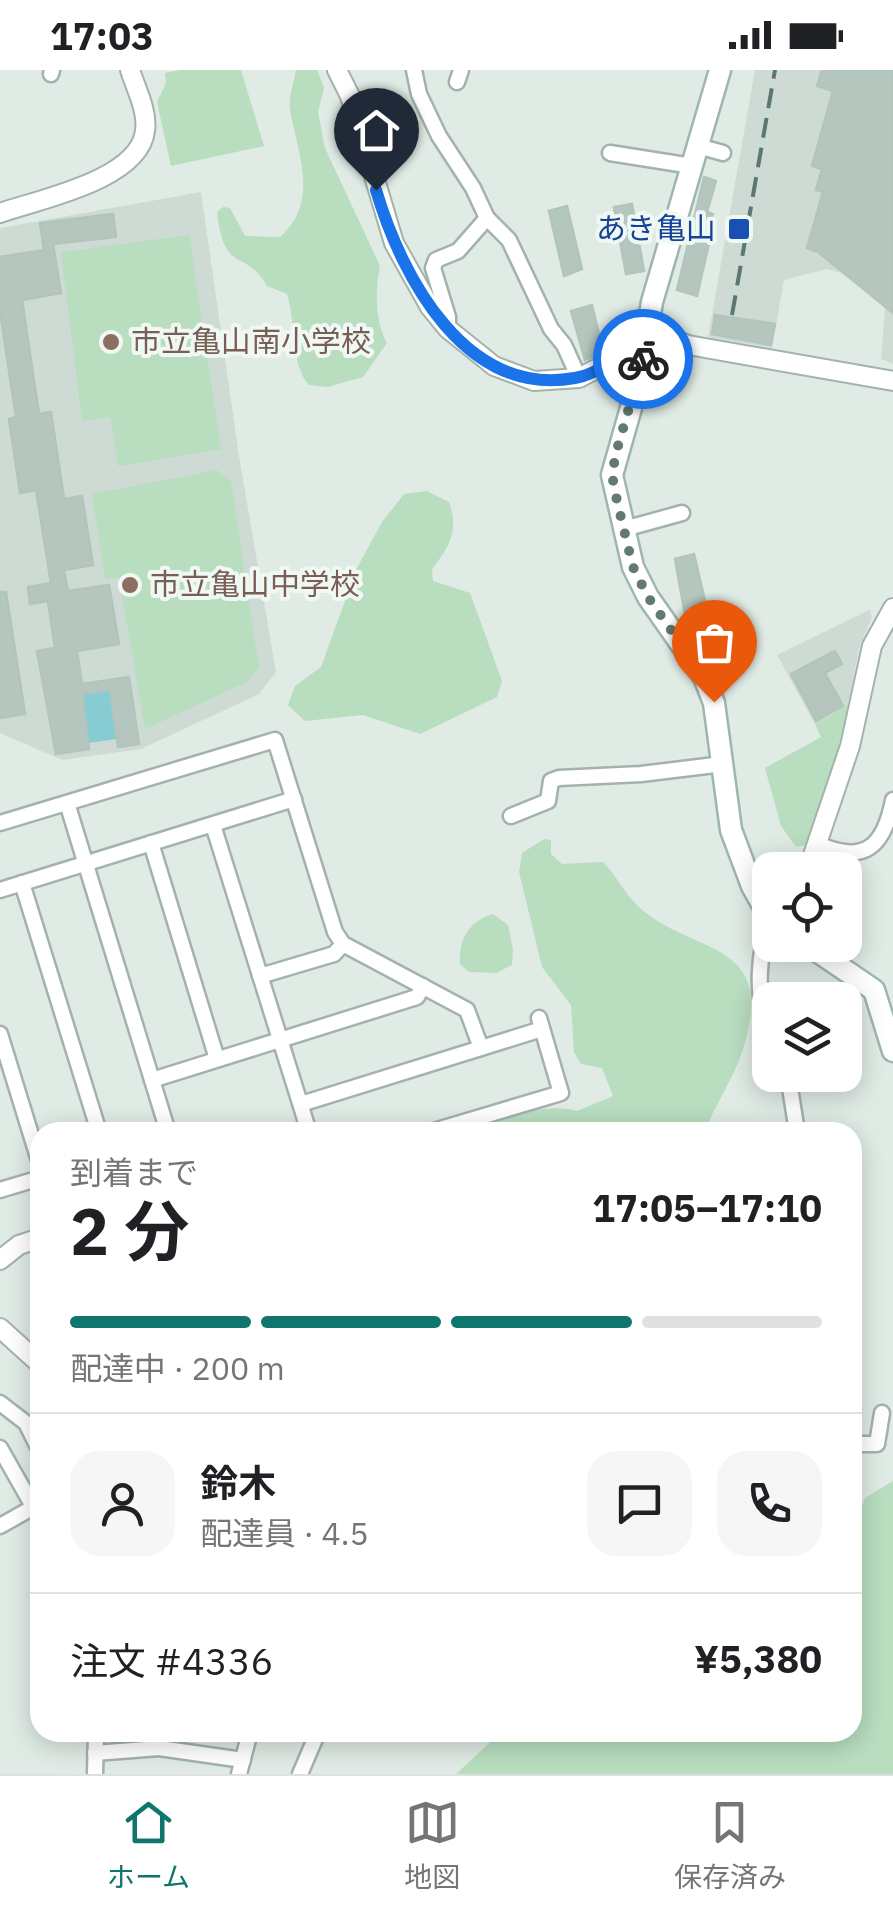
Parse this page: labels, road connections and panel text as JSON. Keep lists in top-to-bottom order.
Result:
{
  "places": {
    "transit": ["あき亀山"],
    "other": ["市立亀山南小学校", "市立亀山中学校"]
  },
  "page": {
    "status": "17:03",
    "heading": ["2 分", "到着まで", "17:05–17:10"],
    "panel": [
      "鈴木",
      "配達員 · 4.5",
      "注文 #4336",
      "¥5,380"
    ],
    "bar": "配達中 · 200 m",
    "tabs": ["ホーム", "地図", "保存済み"]
  }
}
